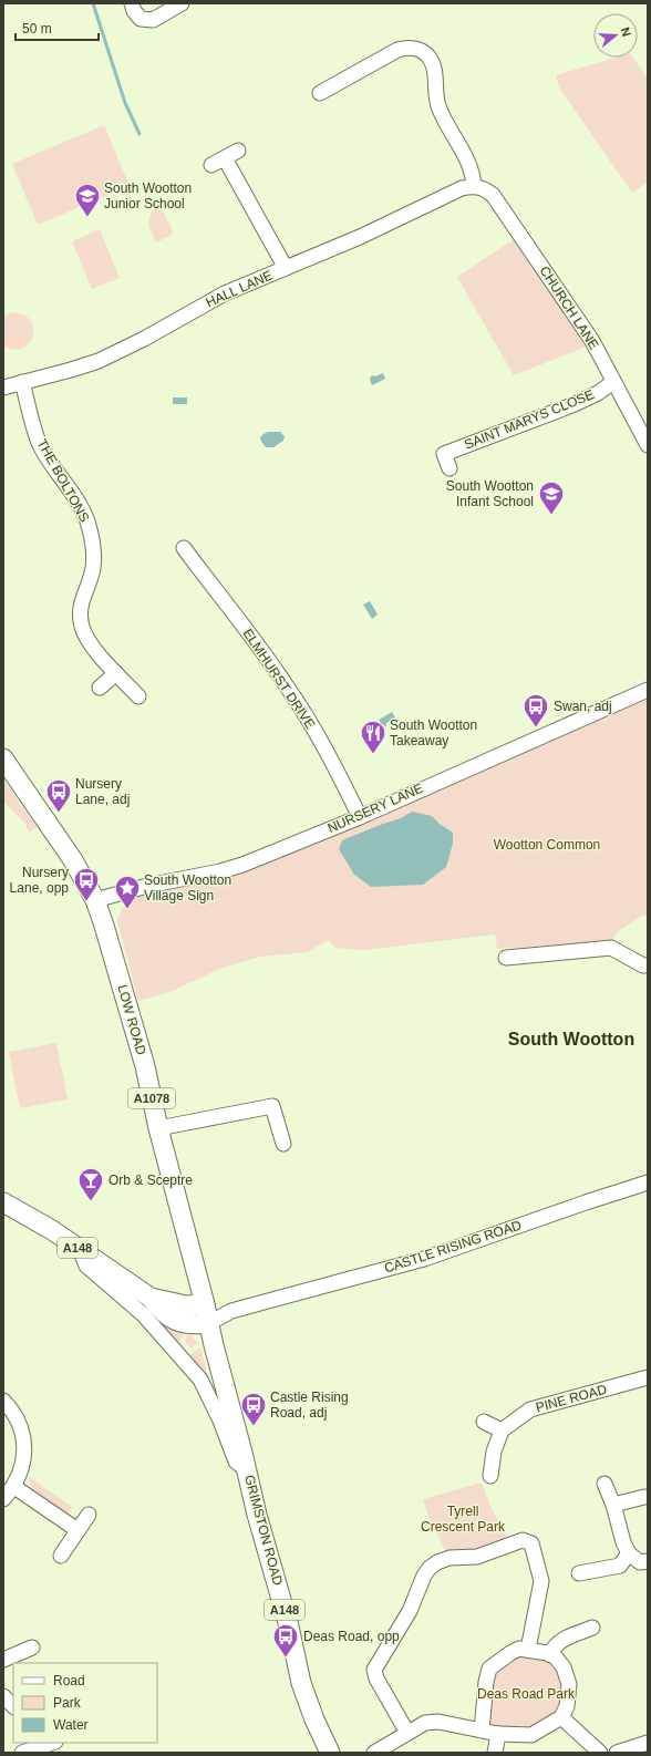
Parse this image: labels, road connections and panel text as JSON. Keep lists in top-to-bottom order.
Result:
{
  "streets": {
    "main road": [
      "LOW ROAD",
      "A1078",
      "A148",
      "GRIMSTON ROAD"
    ],
    "street": [
      "HALL LANE",
      "CHURCH LANE",
      "SAINT MARYS CLOSE",
      "THE BOLTONS",
      "ELMHURST DRIVE",
      "NURSERY LANE",
      "CASTLE RISING ROAD",
      "PINE ROAD"
    ]
  },
  "crossings": [
    ["HALL LANE", "CHURCH LANE"],
    ["HALL LANE", "THE BOLTONS"],
    ["CHURCH LANE", "SAINT MARYS CLOSE"],
    ["ELMHURST DRIVE", "NURSERY LANE"],
    ["NURSERY LANE", "LOW ROAD"],
    ["LOW ROAD", "CASTLE RISING ROAD"],
    ["LOW ROAD", "A148"],
    ["LOW ROAD", "GRIMSTON ROAD"],
    ["CASTLE RISING ROAD", "A148"],
    ["CASTLE RISING ROAD", "GRIMSTON ROAD"],
    ["A148", "GRIMSTON ROAD"]
  ],
  "districts": ["South Wootton"],
  "parks": ["Wootton Common", "Tyrell Crescent Park", "Deas Road Park"],
  "places": {
    "school or university": ["South Wootton Junior School", "South Wootton Infant School"],
    "bus stop": [
      "Swan, adj",
      "Nursery Lane, adj",
      "Nursery Lane, opp",
      "Castle Rising Road, adj",
      "Deas Road, opp"
    ],
    "restaurant": ["South Wootton Takeaway"],
    "place": ["South Wootton Village Sign"],
    "bar": ["Orb & Sceptre"]
  },
  "legend": ["Road", "Park", "Water"],
  "scale_bar": "50 m",
  "north": "right"
}
